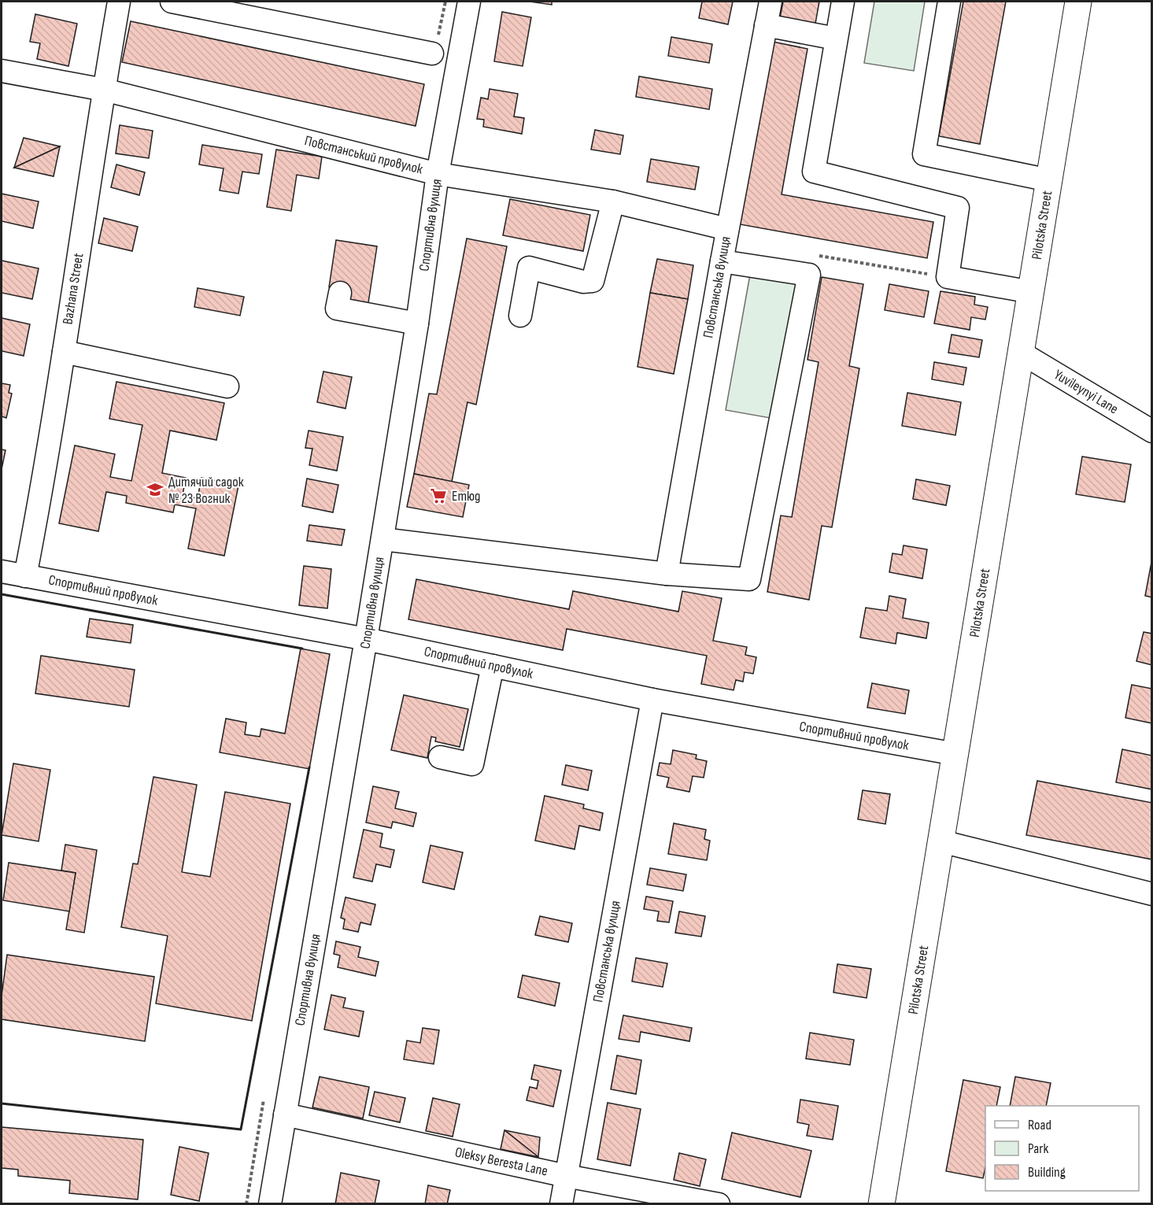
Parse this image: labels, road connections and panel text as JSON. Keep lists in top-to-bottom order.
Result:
{
  "streets": {
    "main road": ["Pilotska Street"],
    "street": [
      "Повстанський провулок",
      "Спортивна вулиця",
      "Повстанська вулиця",
      "Bazhana Street",
      "Yuvileynyi Lane",
      "Спортивний провулок",
      "Oleksy Beresta Lane"
    ]
  },
  "crossings": [
    ["Повстанський провулок", "Спортивна вулиця"],
    ["Повстанський провулок", "Повстанська вулиця"],
    ["Повстанський провулок", "Bazhana Street"],
    ["Спортивна вулиця", "Спортивний провулок"],
    ["Спортивна вулиця", "Oleksy Beresta Lane"],
    ["Pilotska Street", "Yuvileynyi Lane"],
    ["Pilotska Street", "Спортивний провулок"],
    ["Повстанська вулиця", "Спортивний провулок"],
    ["Повстанська вулиця", "Oleksy Beresta Lane"],
    ["Bazhana Street", "Спортивний провулок"]
  ],
  "places": {
    "school or university": ["Дитячий садок № 23 Вогник"],
    "supermarket": ["Етюд"]
  },
  "legend": ["Road", "Park", "Building"]
}
